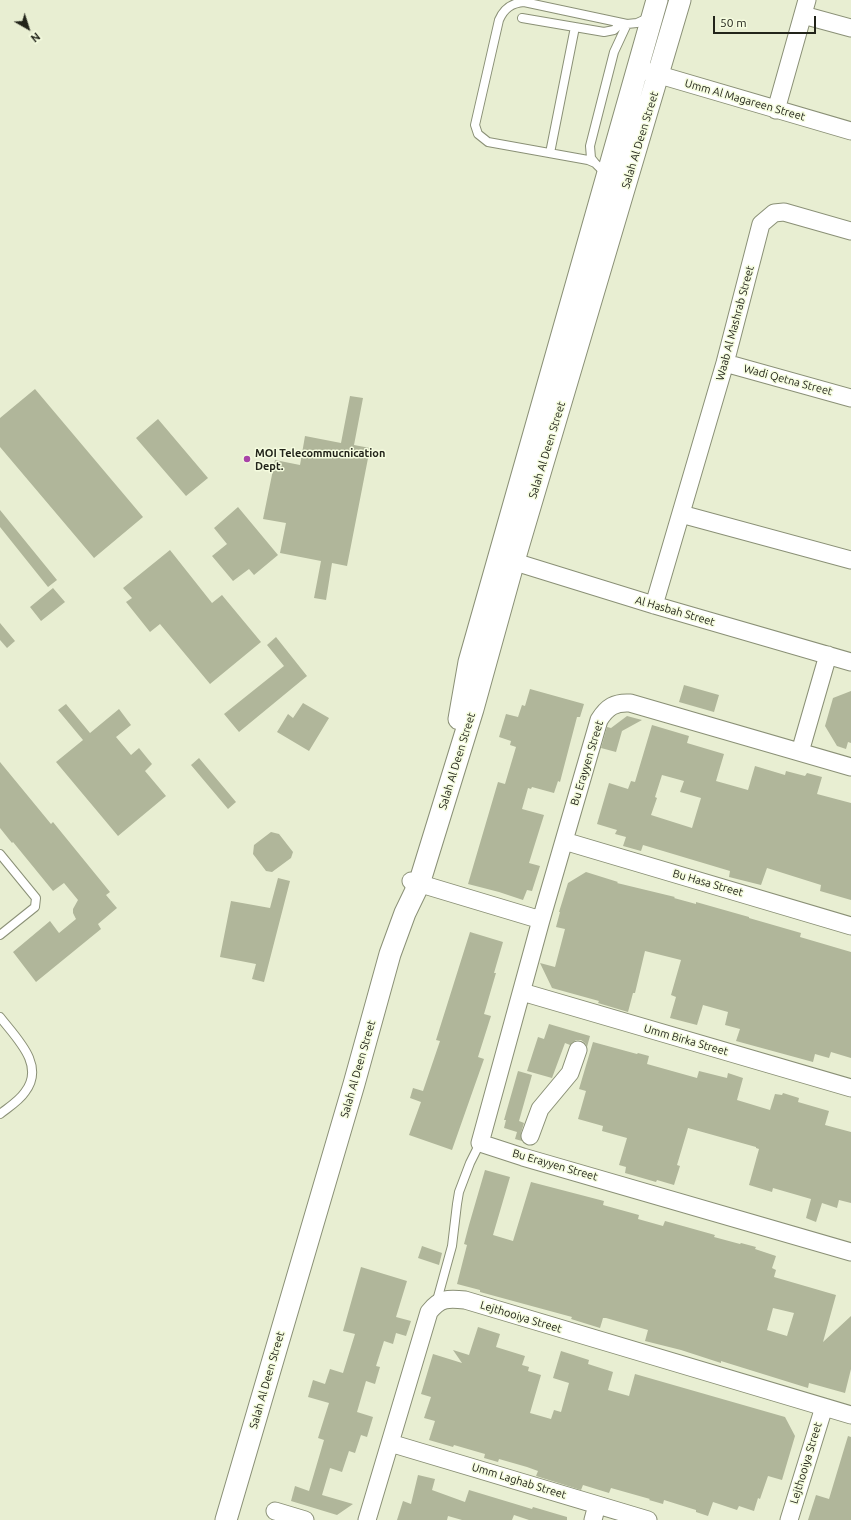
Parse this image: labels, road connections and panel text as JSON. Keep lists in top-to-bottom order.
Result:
{
  "streets": {
    "street": [
      "Umm Al Magareen Street",
      "Salah Al Deen Street",
      "Waab Al Mashrab Street",
      "Wadi Qetna Street",
      "Al Hasbah Street",
      "Bu Erayyen Street",
      "Bu Hasa Street",
      "Umm Birka Street",
      "Lejthooiya Street",
      "Umm Laghab Street"
    ]
  },
  "crossings": [
    ["Umm Al Magareen Street", "Salah Al Deen Street"],
    ["Salah Al Deen Street", "Al Hasbah Street"],
    ["Waab Al Mashrab Street", "Wadi Qetna Street"],
    ["Waab Al Mashrab Street", "Al Hasbah Street"],
    ["Bu Erayyen Street", "Bu Hasa Street"],
    ["Bu Erayyen Street", "Umm Birka Street"]
  ],
  "places": ["MOI Telecommucnication Dept."],
  "scale_bar": "50 m",
  "north": "bottom right"
}
